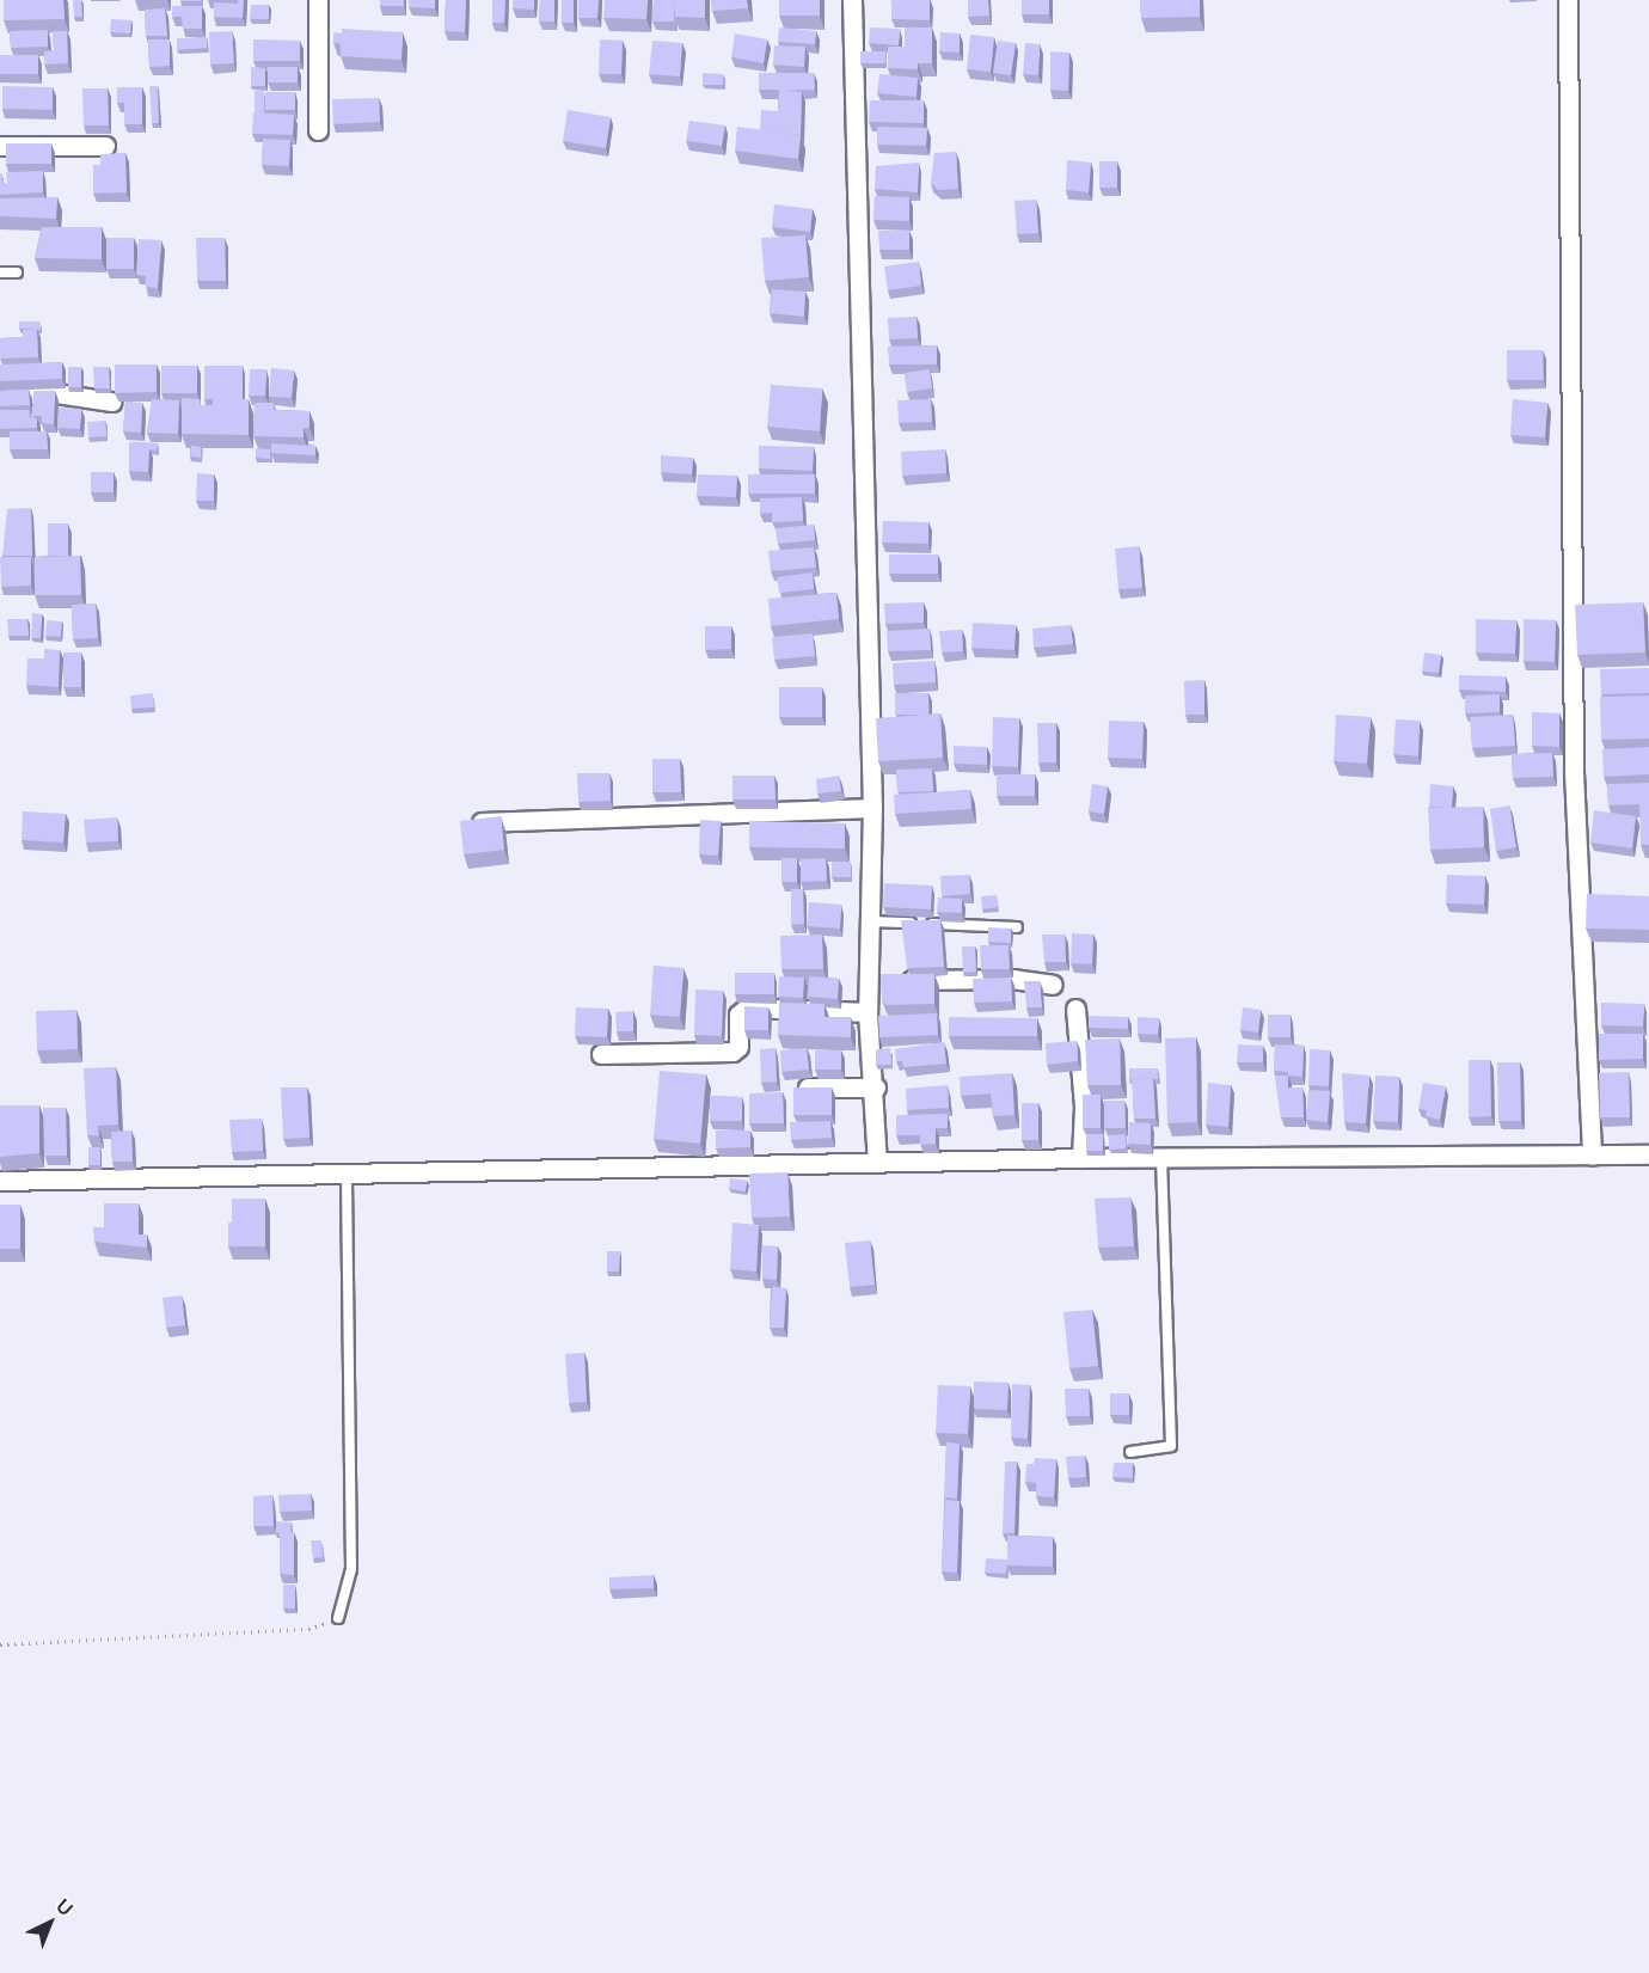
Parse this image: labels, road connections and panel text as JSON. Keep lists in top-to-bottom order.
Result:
{
  "north": "top right"
}
